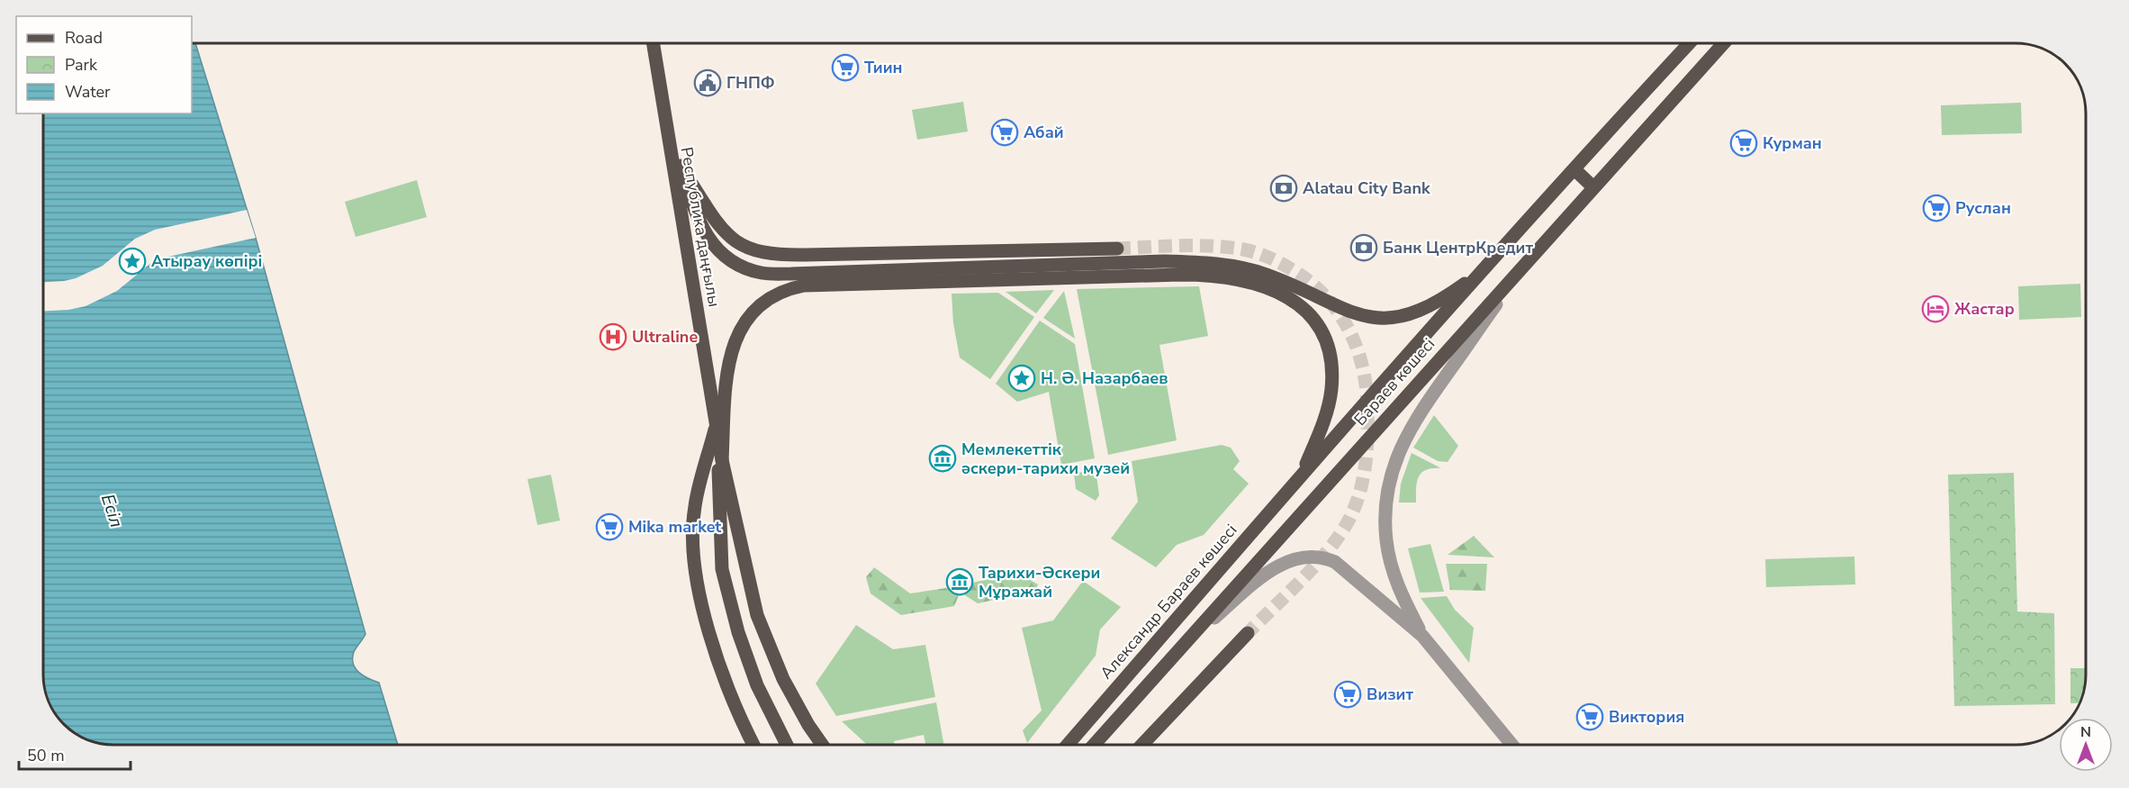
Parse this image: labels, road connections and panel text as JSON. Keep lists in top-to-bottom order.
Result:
{
  "streets": {
    "main road": ["Республика даңғылы", "Бараев көшесі", "Александр Бараев көшесі"]
  },
  "crossings": [
    ["Бараев көшесі", "Александр Бараев көшесі"]
  ],
  "water": ["Есіл"],
  "places": {
    "supermarket": [
      "Тиин",
      "Абай",
      "Курман",
      "Руслан",
      "Mika market",
      "Визит",
      "Виктория"
    ],
    "public building": ["ГНПФ"],
    "bank": ["Alatau City Bank", "Банк ЦентрКредит"],
    "place": ["Атырау көпірі", "Н. Ә. Назарбаев"],
    "hotel": ["Жастар"],
    "hospital": ["Ultraline"],
    "museum": ["Мемлекеттік әскери-тарихи музей", "Тарихи-Әскери Мұражай"]
  },
  "legend": ["Road", "Park", "Water"],
  "scale_bar": "50 m",
  "north": "top"
}
